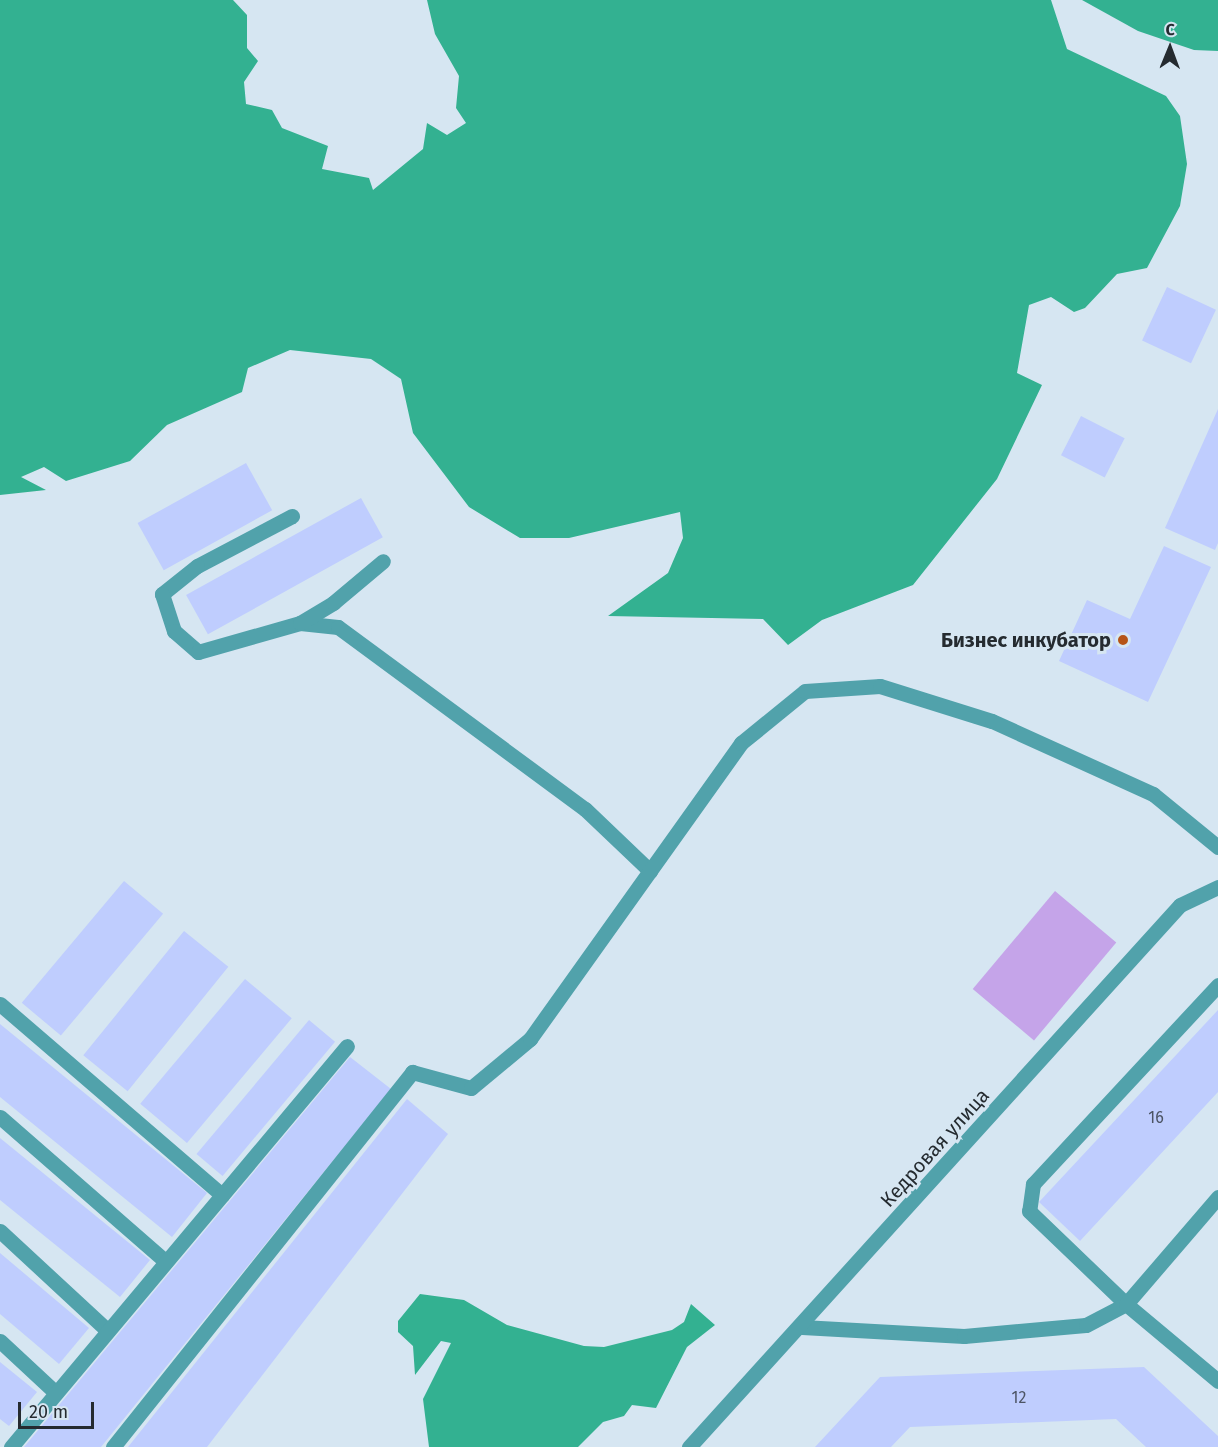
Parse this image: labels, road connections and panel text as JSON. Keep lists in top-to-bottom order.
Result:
{
  "streets": {
    "street": ["Кедровая улица"]
  },
  "places": ["Бизнес инкубатор"],
  "house_numbers": ["16", "12"],
  "scale_bar": "20 m",
  "north": "top"
}
